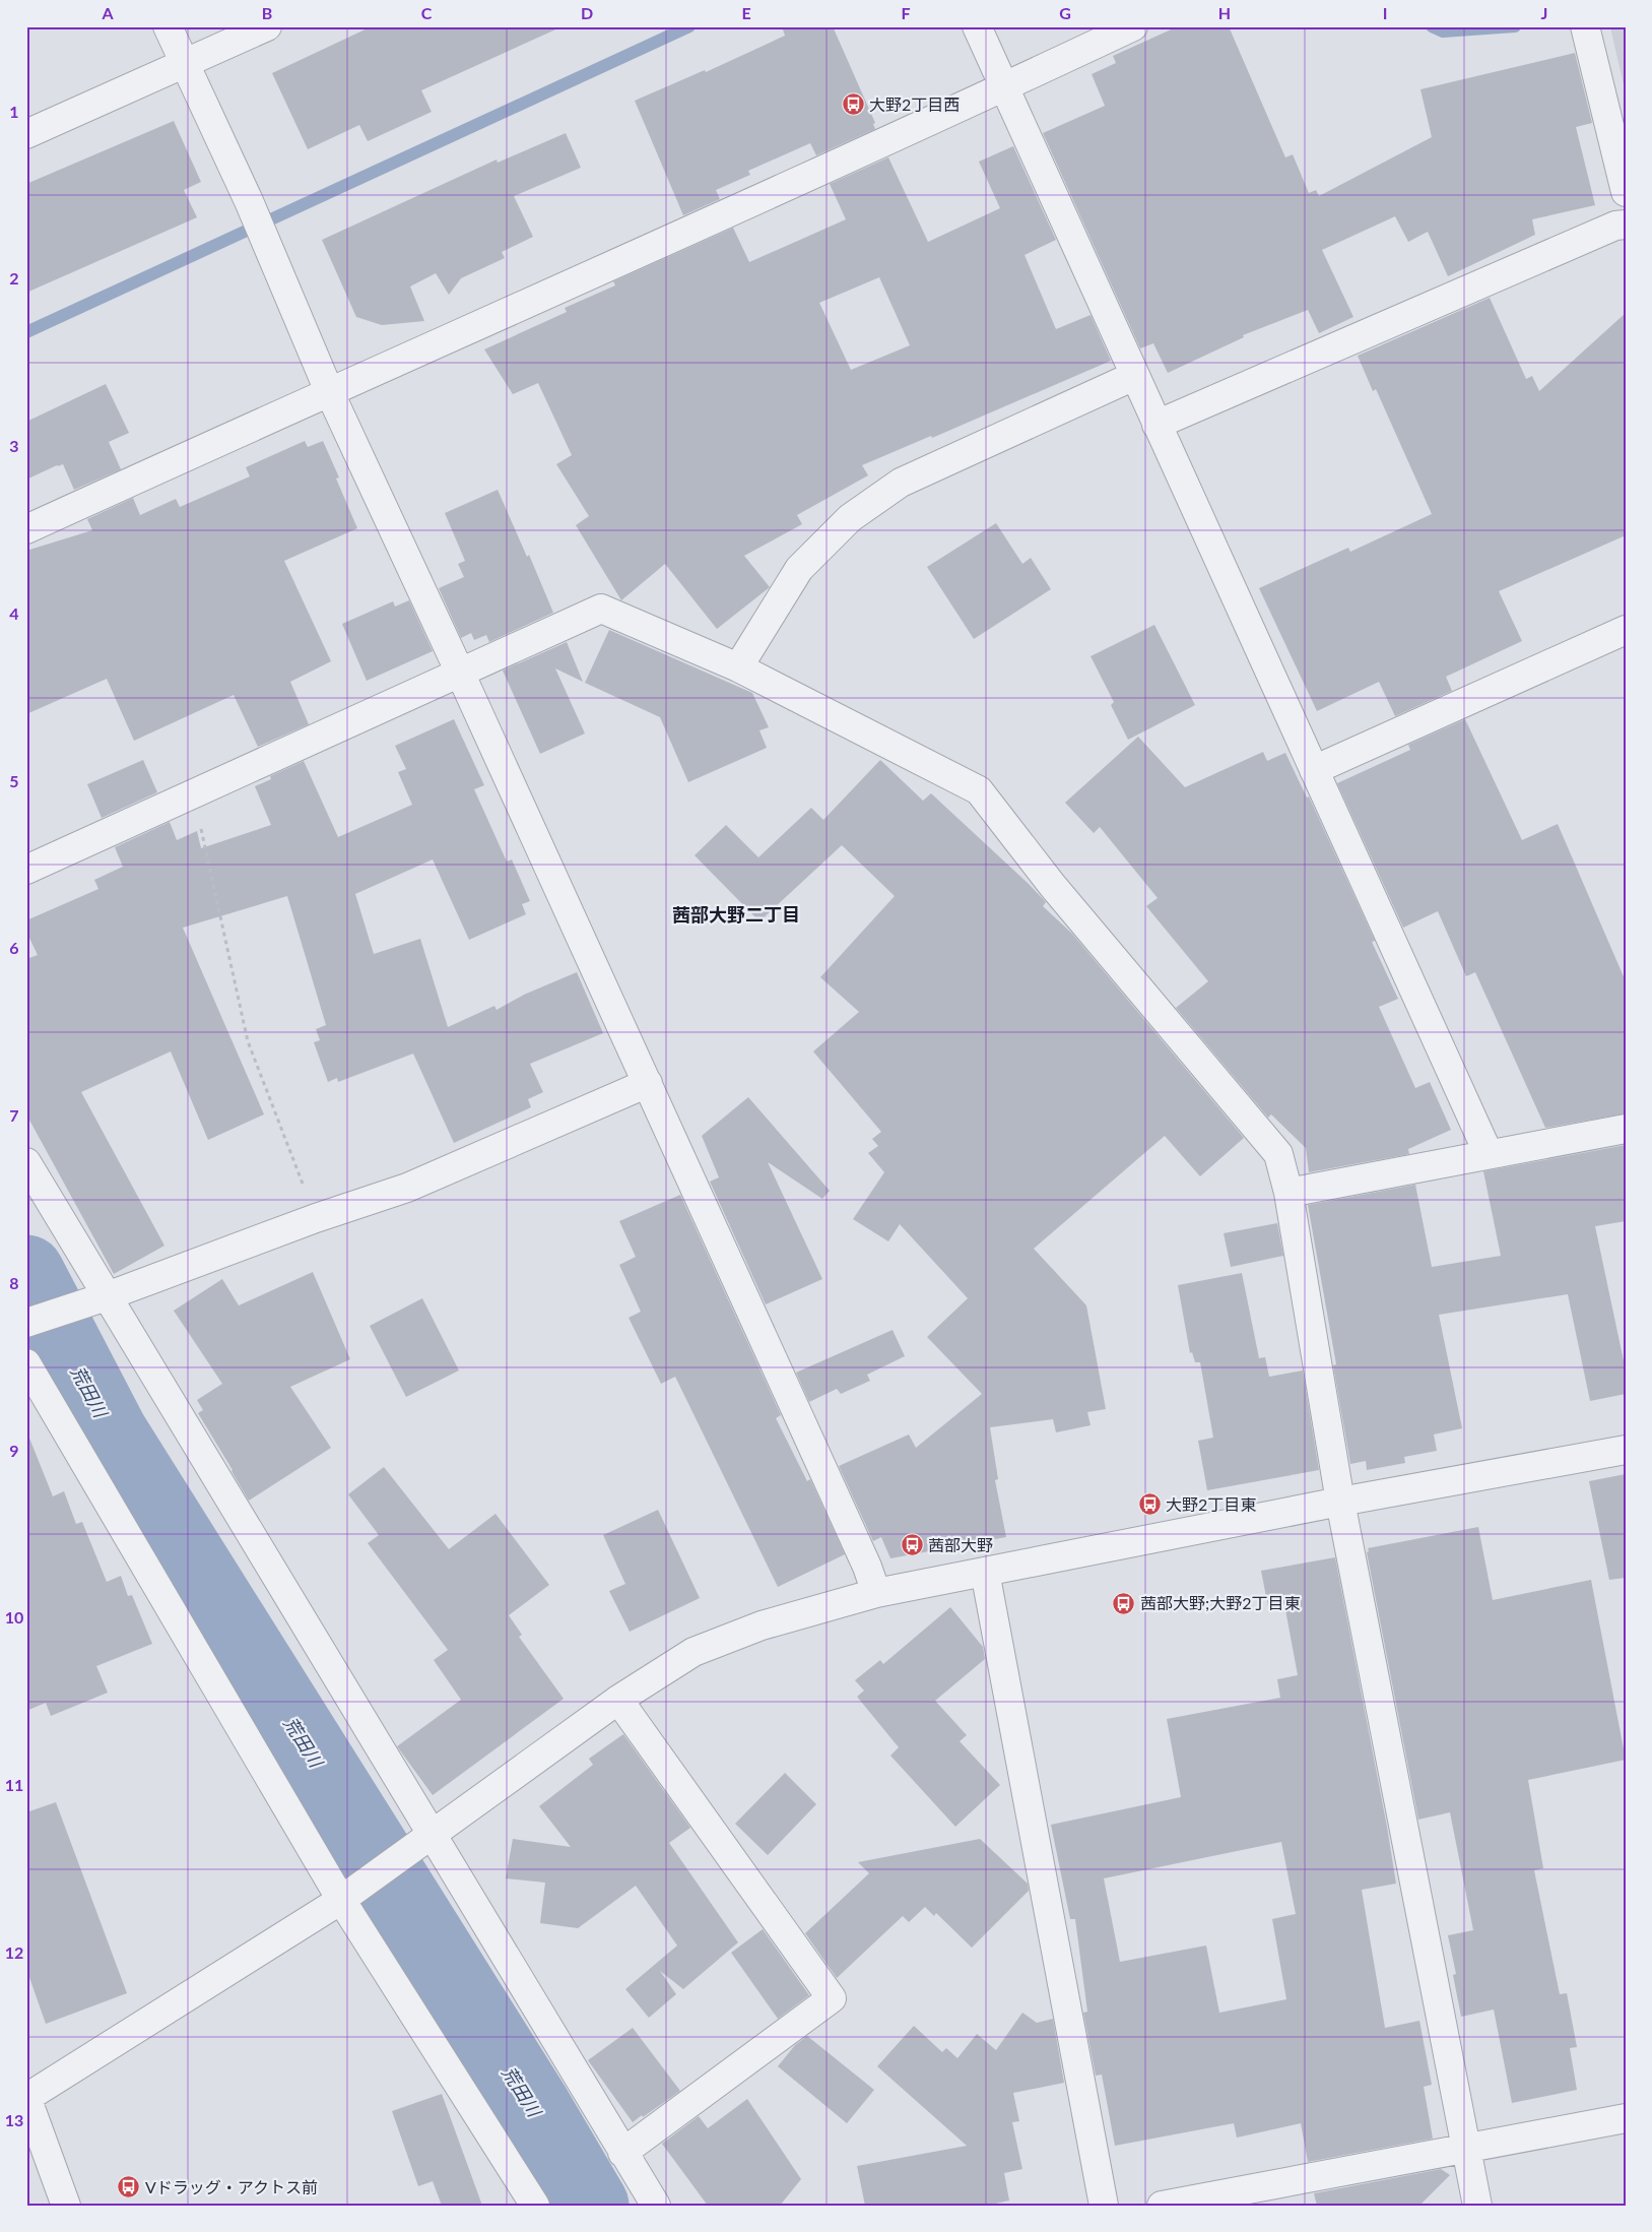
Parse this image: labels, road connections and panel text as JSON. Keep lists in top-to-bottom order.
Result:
{
  "districts": ["茜部大野二丁目"],
  "water": ["荒田川"],
  "places": {
    "bus stop": [
      "大野2丁目西",
      "大野2丁目東",
      "茜部大野",
      "茜部大野;大野2丁目東",
      "Vドラッグ・アクトス前"
    ]
  },
  "grid": {
    "columns": [
      "A",
      "B",
      "C",
      "D",
      "E",
      "F",
      "G",
      "H",
      "I",
      "J"
    ],
    "rows": [
      "1",
      "2",
      "3",
      "4",
      "5",
      "6",
      "7",
      "8",
      "9",
      "10",
      "11",
      "12",
      "13"
    ]
  }
}
